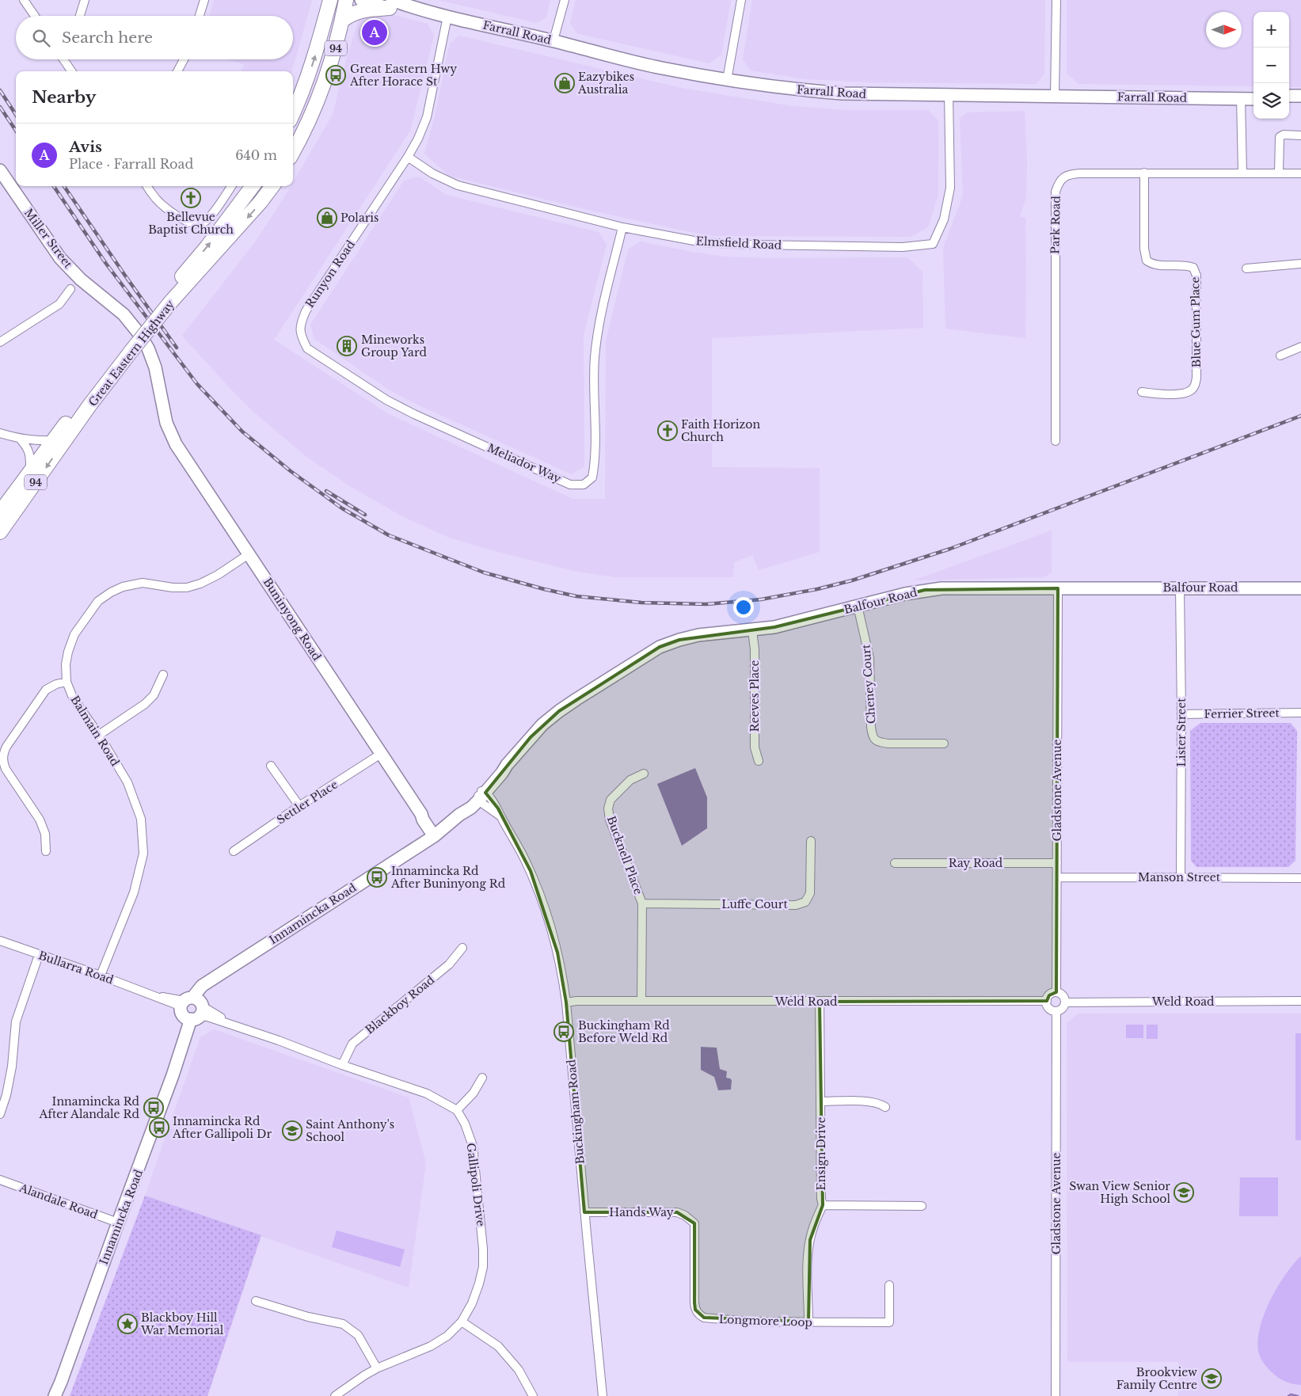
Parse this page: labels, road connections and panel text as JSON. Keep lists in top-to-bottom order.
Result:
{
  "streets": {
    "highway": ["94", "Great Eastern Highway"],
    "main road": [
      "Farrall Road",
      "Miller Street",
      "Balfour Road",
      "Buninyong Road",
      "Innamincka Road"
    ],
    "street": [
      "Park Road",
      "Elmsfield Road",
      "Runyon Road",
      "Blue Gum Place",
      "Meliador Way",
      "Cheney Court",
      "Reeves Place",
      "Ferrier Street",
      "Balmain Road",
      "Lister Street",
      "Gladstone Avenue",
      "Settler Place",
      "Bucknell Place",
      "Ray Road",
      "Manson Street",
      "Luffe Court",
      "Bullarra Road",
      "Weld Road",
      "Blackboy Road",
      "Buckingham Road",
      "Ensign Drive",
      "Gallipoli Drive",
      "Alandale Road",
      "Hands Way",
      "Longmore Loop"
    ]
  },
  "crossings": [
    ["Farrall Road", "Elmsfield Road"],
    ["Farrall Road", "Runyon Road"],
    ["Park Road", "Blue Gum Place"],
    ["Miller Street", "Buninyong Road"],
    ["Elmsfield Road", "Runyon Road"],
    ["Elmsfield Road", "Meliador Way"],
    ["Runyon Road", "Meliador Way"],
    ["Balfour Road", "Cheney Court"],
    ["Balfour Road", "Reeves Place"],
    ["Balfour Road", "Lister Street"],
    ["Balfour Road", "Gladstone Avenue"],
    ["Balfour Road", "Innamincka Road"],
    ["Balfour Road", "Buckingham Road"],
    ["Buninyong Road", "Balmain Road"],
    ["Buninyong Road", "Settler Place"],
    ["Buninyong Road", "Innamincka Road"],
    ["Ferrier Street", "Lister Street"],
    ["Balmain Road", "Bullarra Road"],
    ["Lister Street", "Manson Street"],
    ["Gladstone Avenue", "Ray Road"],
    ["Gladstone Avenue", "Manson Street"],
    ["Gladstone Avenue", "Weld Road"],
    ["Bucknell Place", "Luffe Court"],
    ["Bucknell Place", "Weld Road"],
    ["Innamincka Road", "Bullarra Road"],
    ["Innamincka Road", "Buckingham Road"],
    ["Innamincka Road", "Alandale Road"],
    ["Weld Road", "Buckingham Road"],
    ["Weld Road", "Ensign Drive"],
    ["Buckingham Road", "Hands Way"],
    ["Hands Way", "Longmore Loop"]
  ],
  "places": {
    "bus stop": [
      "Great Eastern Hwy After Horace St",
      "Innamincka Rd After Buninyong Rd",
      "Buckingham Rd Before Weld Rd",
      "Innamincka Rd After Alandale Rd",
      "Innamincka Rd After Gallipoli Dr"
    ],
    "shop": ["Eazybikes Australia", "Polaris"],
    "church": ["Bellevue Baptist Church", "Faith Horizon Church"],
    "building": ["Mineworks Group Yard"],
    "school or university": ["Saint Anthony's School", "Swan View Senior High School", "Brookview Family Centre"],
    "place": ["Blackboy Hill War Memorial"]
  },
  "north": "right",
  "page": {
    "map_buttons": ["+", "−"],
    "search": "Search here",
    "pins": "A",
    "heading": "Nearby",
    "list": [
      {
        "mark": "A",
        "name": "Avis",
        "note": "Place · Farrall Road",
        "value": "640 m"
      }
    ]
  }
}
